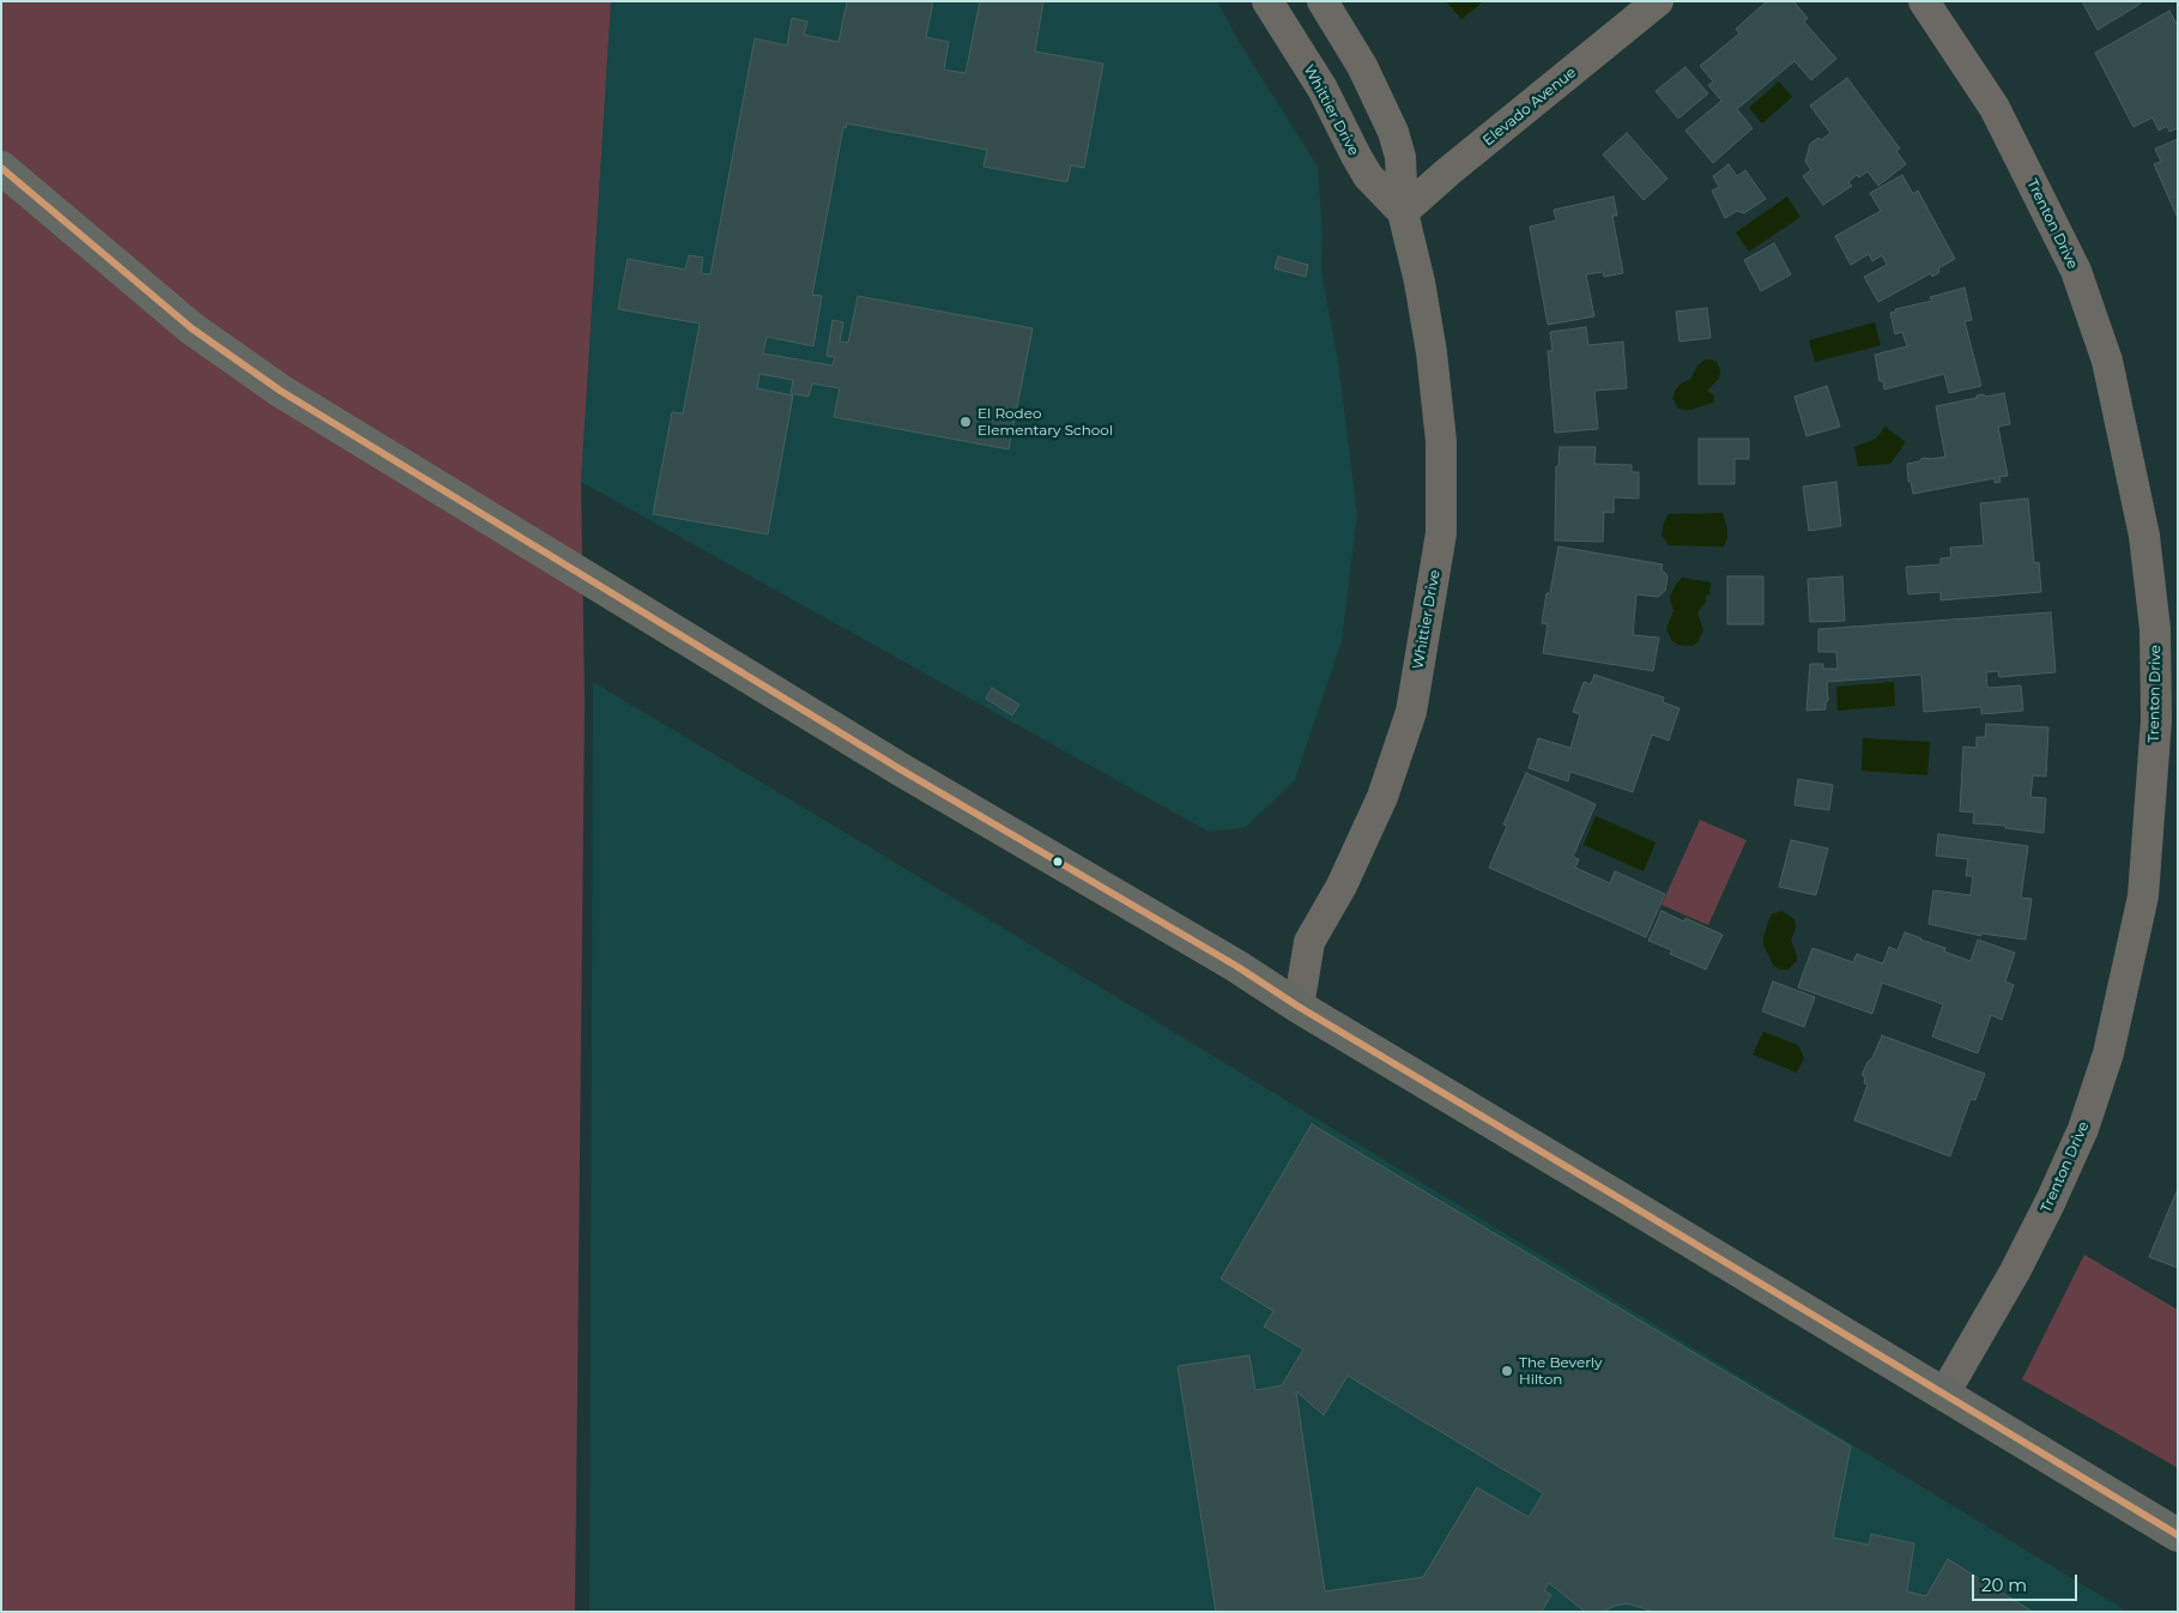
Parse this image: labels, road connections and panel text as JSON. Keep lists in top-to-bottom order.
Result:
{
  "streets": {
    "street": ["Elevado Avenue", "Whittier Drive", "Trenton Drive"]
  },
  "crossings": [
    ["Elevado Avenue", "Whittier Drive"]
  ],
  "places": ["El Rodeo Elementary School", "The Beverly Hilton"],
  "lines": ["transit line 20"],
  "scale_bar": "20 m"
}
